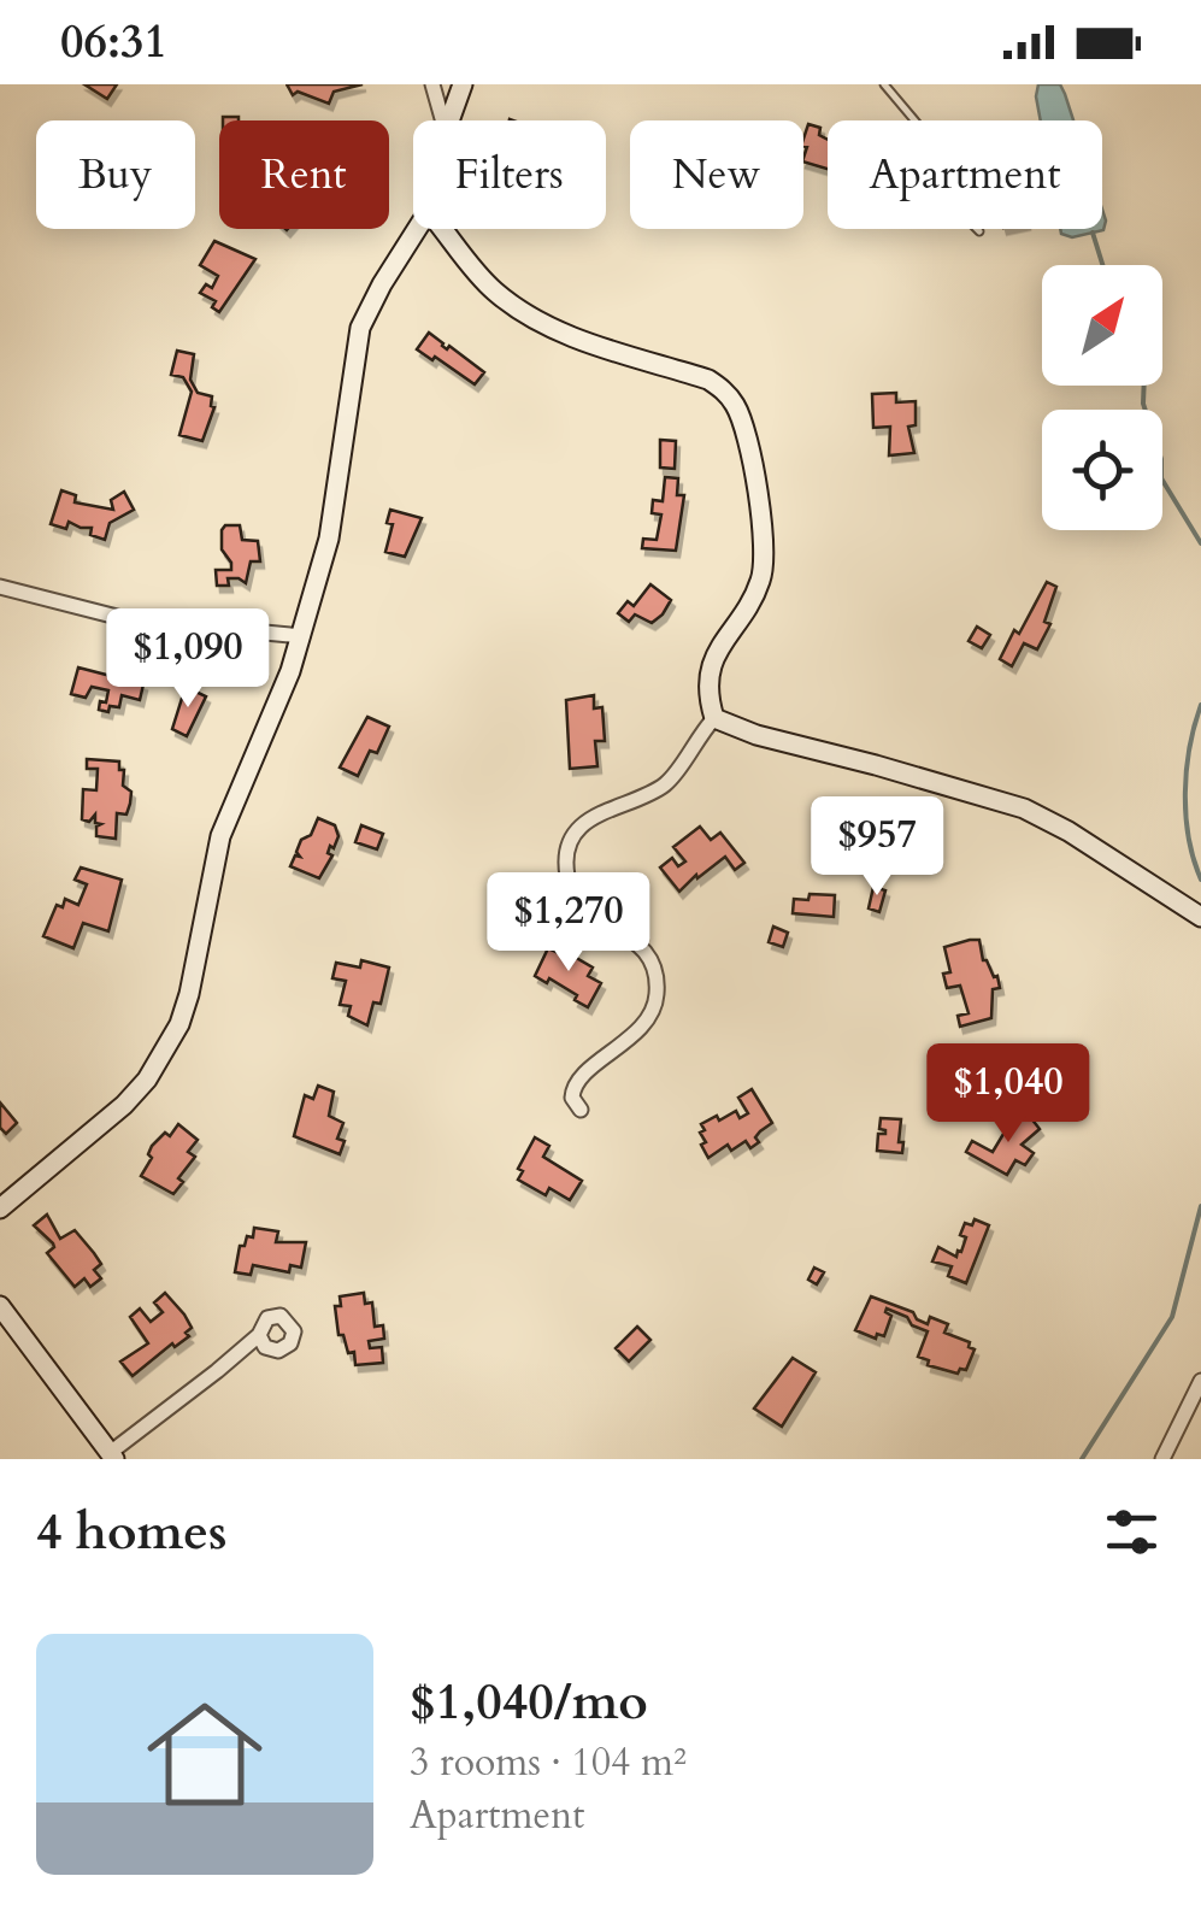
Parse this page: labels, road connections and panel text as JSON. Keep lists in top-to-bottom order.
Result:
{
  "north": "top right",
  "page": {
    "status": "06:31",
    "chip": [
      "Buy",
      "Rent",
      "Filters",
      "New",
      "Apartment"
    ],
    "price": [
      "$1,090",
      "$957",
      "$1,270",
      "$1,040"
    ],
    "heading": "4 homes",
    "list": [
      {
        "name": "$1,040/mo",
        "note": "3 rooms · 104 m² · Apartment"
      }
    ]
  }
}
